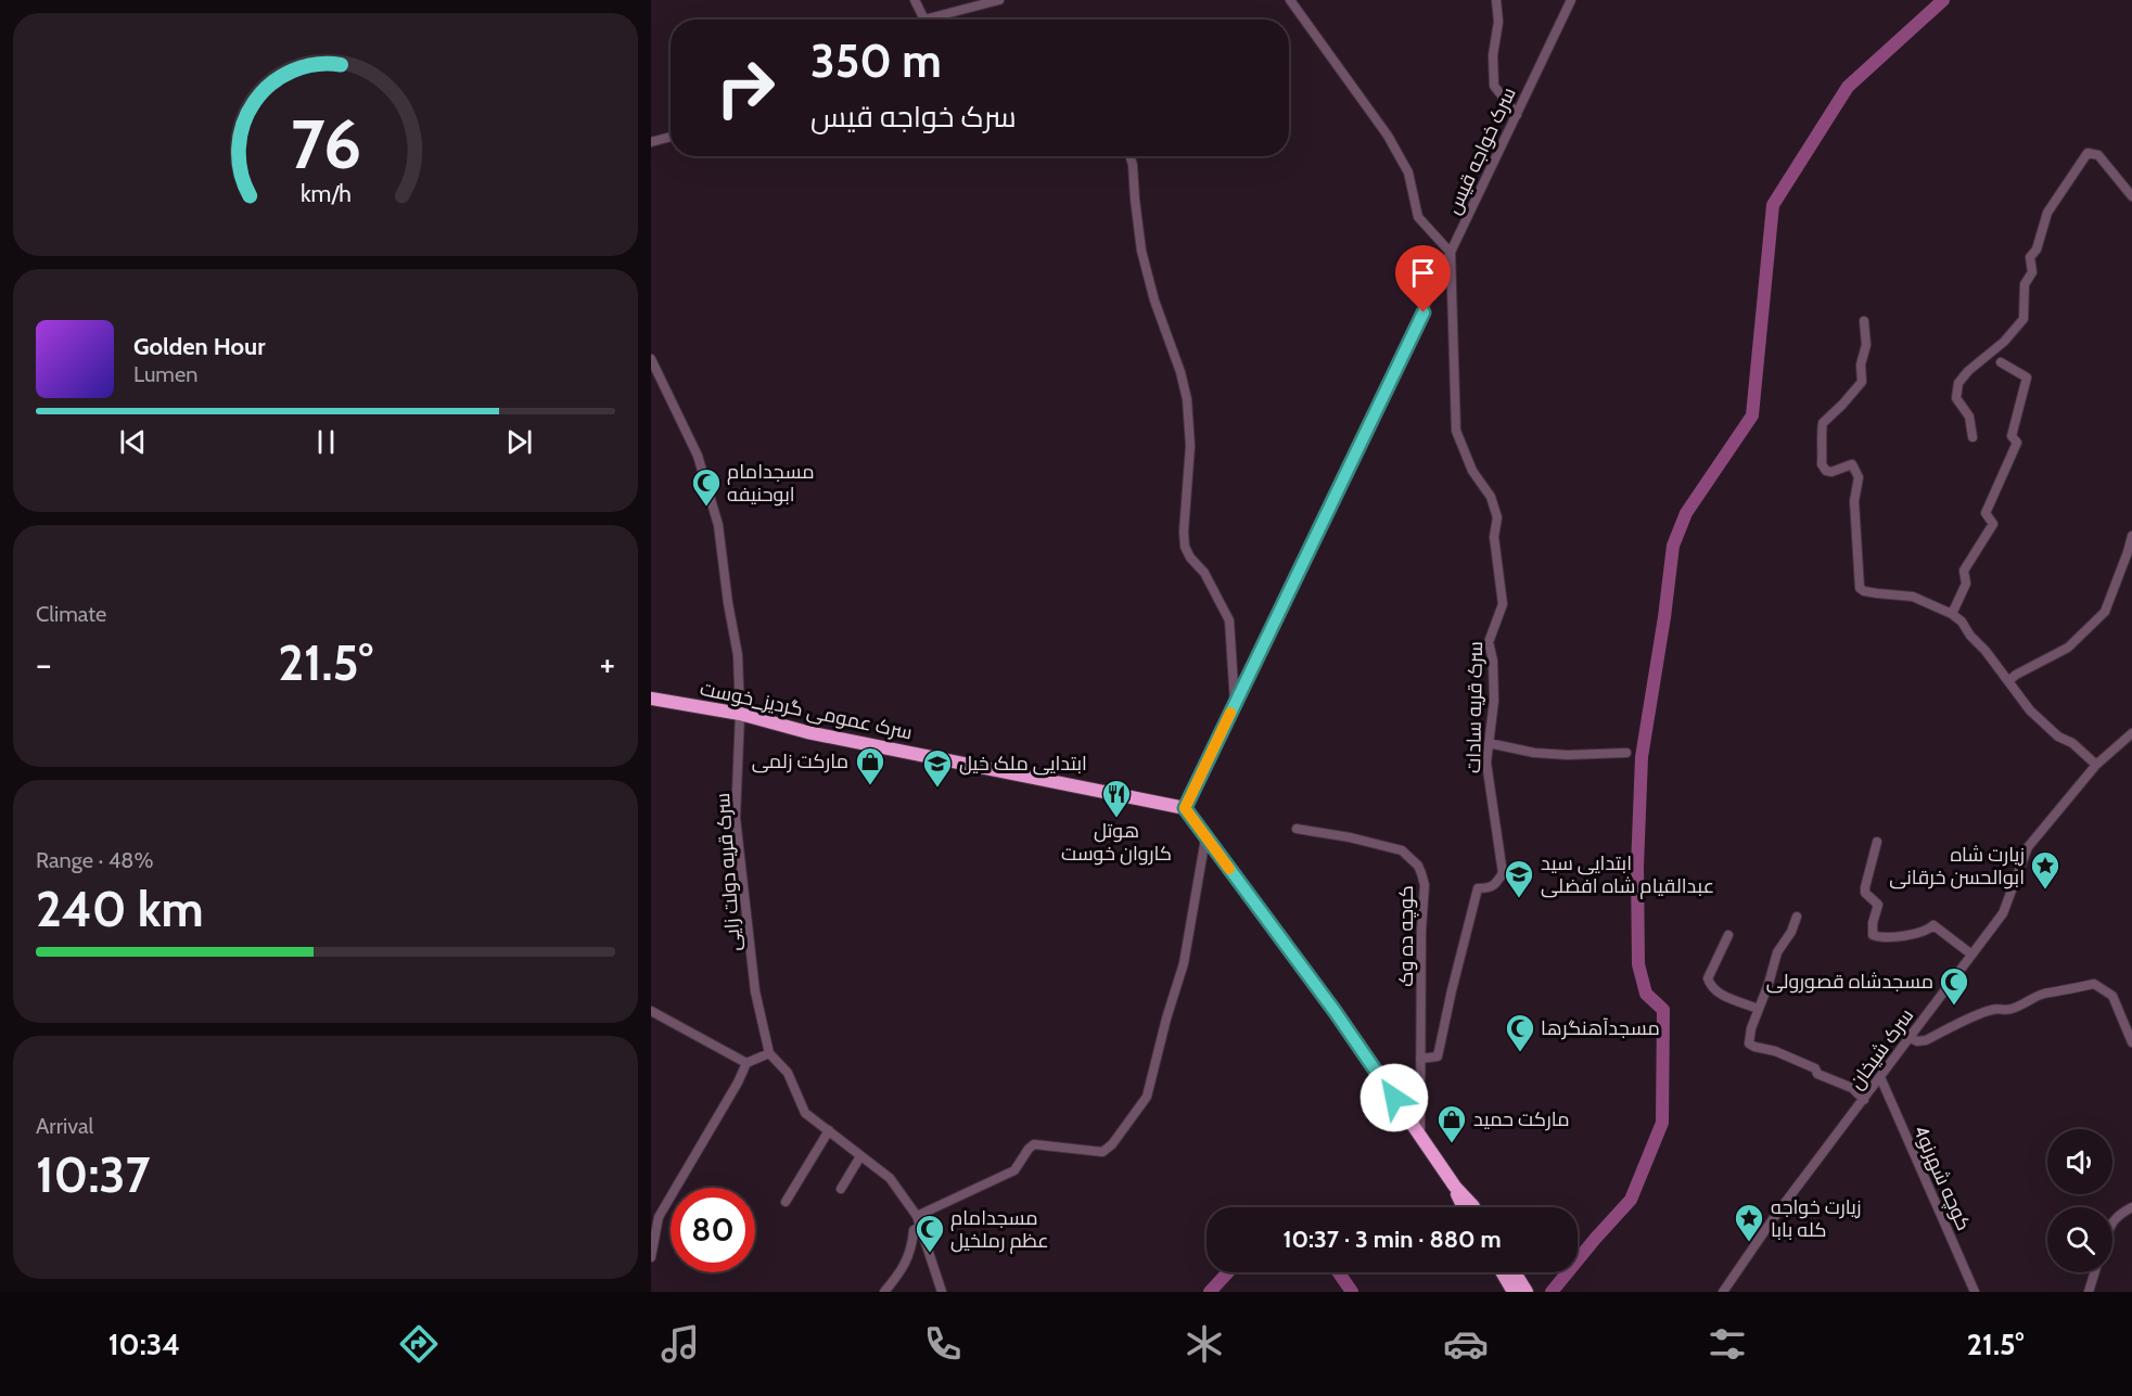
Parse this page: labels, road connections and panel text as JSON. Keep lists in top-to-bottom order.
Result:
{
  "streets": {
    "highway": ["سرک عمومی گردیز_خوست"],
    "street": [
      "سرک خواجه قیس",
      "سرک قریه سادات",
      "سرک قریه دولت زایی",
      "کوچه ده وک",
      "سرک شیخان",
      "کوچه شهرنو4"
    ]
  },
  "crossings": [
    ["سرک خواجه قیس", "سرک قریه سادات"],
    ["سرک خواجه قیس", "سرک عمومی گردیز_خوست"],
    ["سرک قریه سادات", "کوچه ده وک"],
    ["سرک عمومی گردیز_خوست", "سرک قریه دولت زایی"],
    ["سرک شیخان", "کوچه شهرنو4"]
  ],
  "places": {
    "mosque": [
      "مسجدامام ابوحنیفه",
      "مسجدشاه قصورولی",
      "مسجدآهنگرها",
      "مسجدامام عظم رملخیل"
    ],
    "shop": ["مارکت زلمی", "مارکت حمید"],
    "school or university": ["ابتدایی ملک خیل", "ابتدایی سید عبدالقیام شاه افضلی"],
    "restaurant": ["هوتل کاروان خوست"],
    "place": ["زیارت شاه ابوالحسن خرقانی", "زیارت خواجه کله بابا"]
  },
  "page": {
    "turn": ["350 m", "سرک خواجه قیس"],
    "song": ["Golden Hour", "Lumen"],
    "tile": [
      "Climate",
      ["Range · 48%", "240 km"],
      ["Arrival", "10:37"]
    ],
    "heat": ["−", "21.5°", "+"],
    "limit": "80",
    "trip": "10:37 · 3 min · 880 m",
    "tabs": ["10:34", "21.5°"],
    "gauge": ["76", "km/h"]
  }
}
